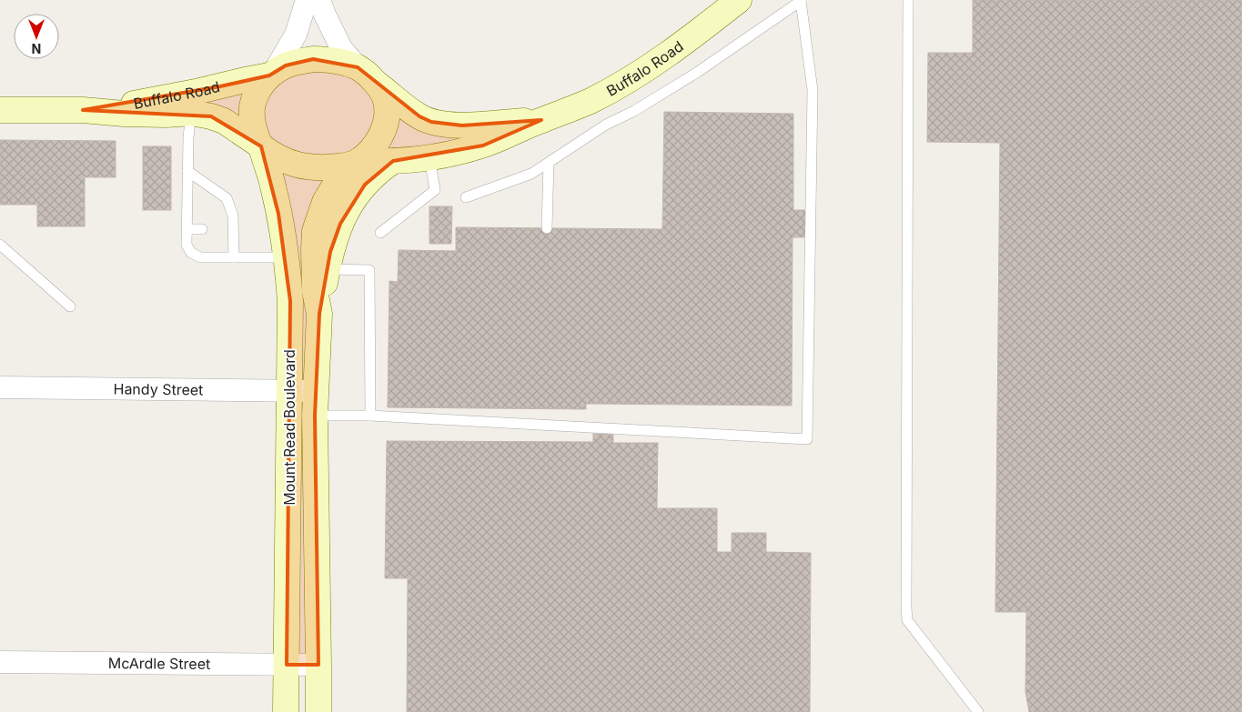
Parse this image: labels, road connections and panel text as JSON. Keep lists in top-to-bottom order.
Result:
{
  "streets": {
    "main road": ["Buffalo Road", "Mount Read Boulevard"],
    "street": ["Handy Street", "McArdle Street"]
  },
  "crossings": [
    ["Buffalo Road", "Mount Read Boulevard"],
    ["Handy Street", "Mount Read Boulevard"],
    ["Mount Read Boulevard", "McArdle Street"]
  ],
  "north": "bottom"
}
